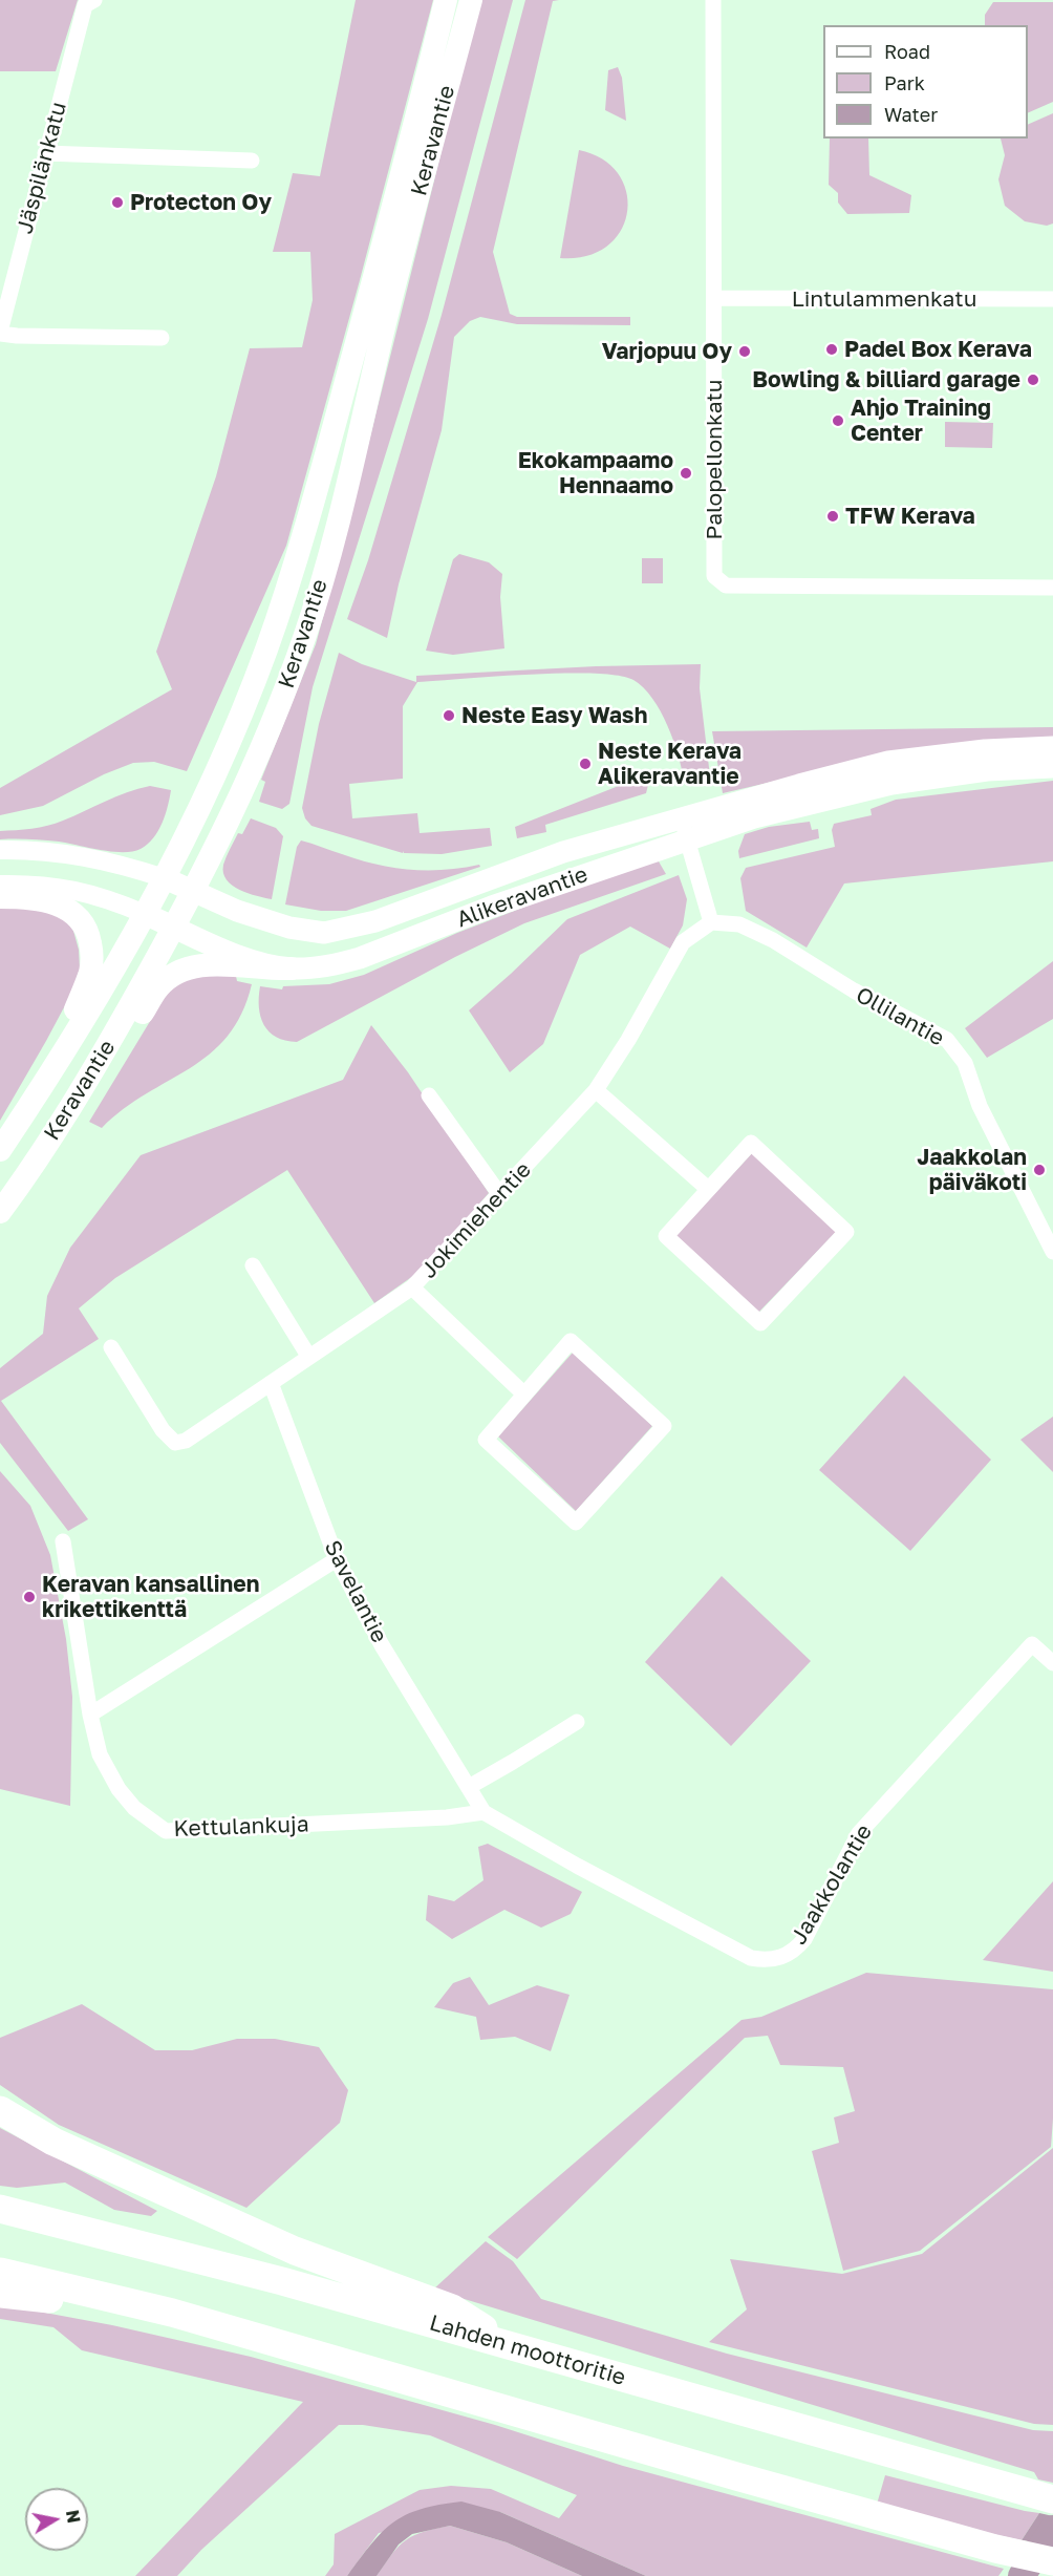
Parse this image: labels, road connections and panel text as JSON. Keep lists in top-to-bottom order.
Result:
{
  "streets": {
    "highway": ["Lahden moottoritie"],
    "main road": ["Keravantie", "Alikeravantie"],
    "street": [
      "Jäspilänkatu",
      "Lintulammenkatu",
      "Palopellonkatu",
      "Ollilantie",
      "Jokimiehentie",
      "Savelantie",
      "Kettulankuja",
      "Jaakkolantie"
    ]
  },
  "crossings": [
    ["Keravantie", "Alikeravantie"],
    ["Lintulammenkatu", "Palopellonkatu"],
    ["Ollilantie", "Jokimiehentie"],
    ["Jokimiehentie", "Savelantie"],
    ["Savelantie", "Jaakkolantie"],
    ["Kettulankuja", "Jaakkolantie"]
  ],
  "places": [
    "Protecton Oy",
    "Padel Box Kerava",
    "Varjopuu Oy",
    "Bowling & billiard garage",
    "Ahjo Training Center",
    "Ekokampaamo Hennaamo",
    "TFW Kerava",
    "Neste Easy Wash",
    "Neste Kerava Alikeravantie",
    "Jaakkolan päiväkoti",
    "Keravan kansallinen krikettikenttä"
  ],
  "legend": ["Road", "Park", "Water"],
  "north": "right"
}
